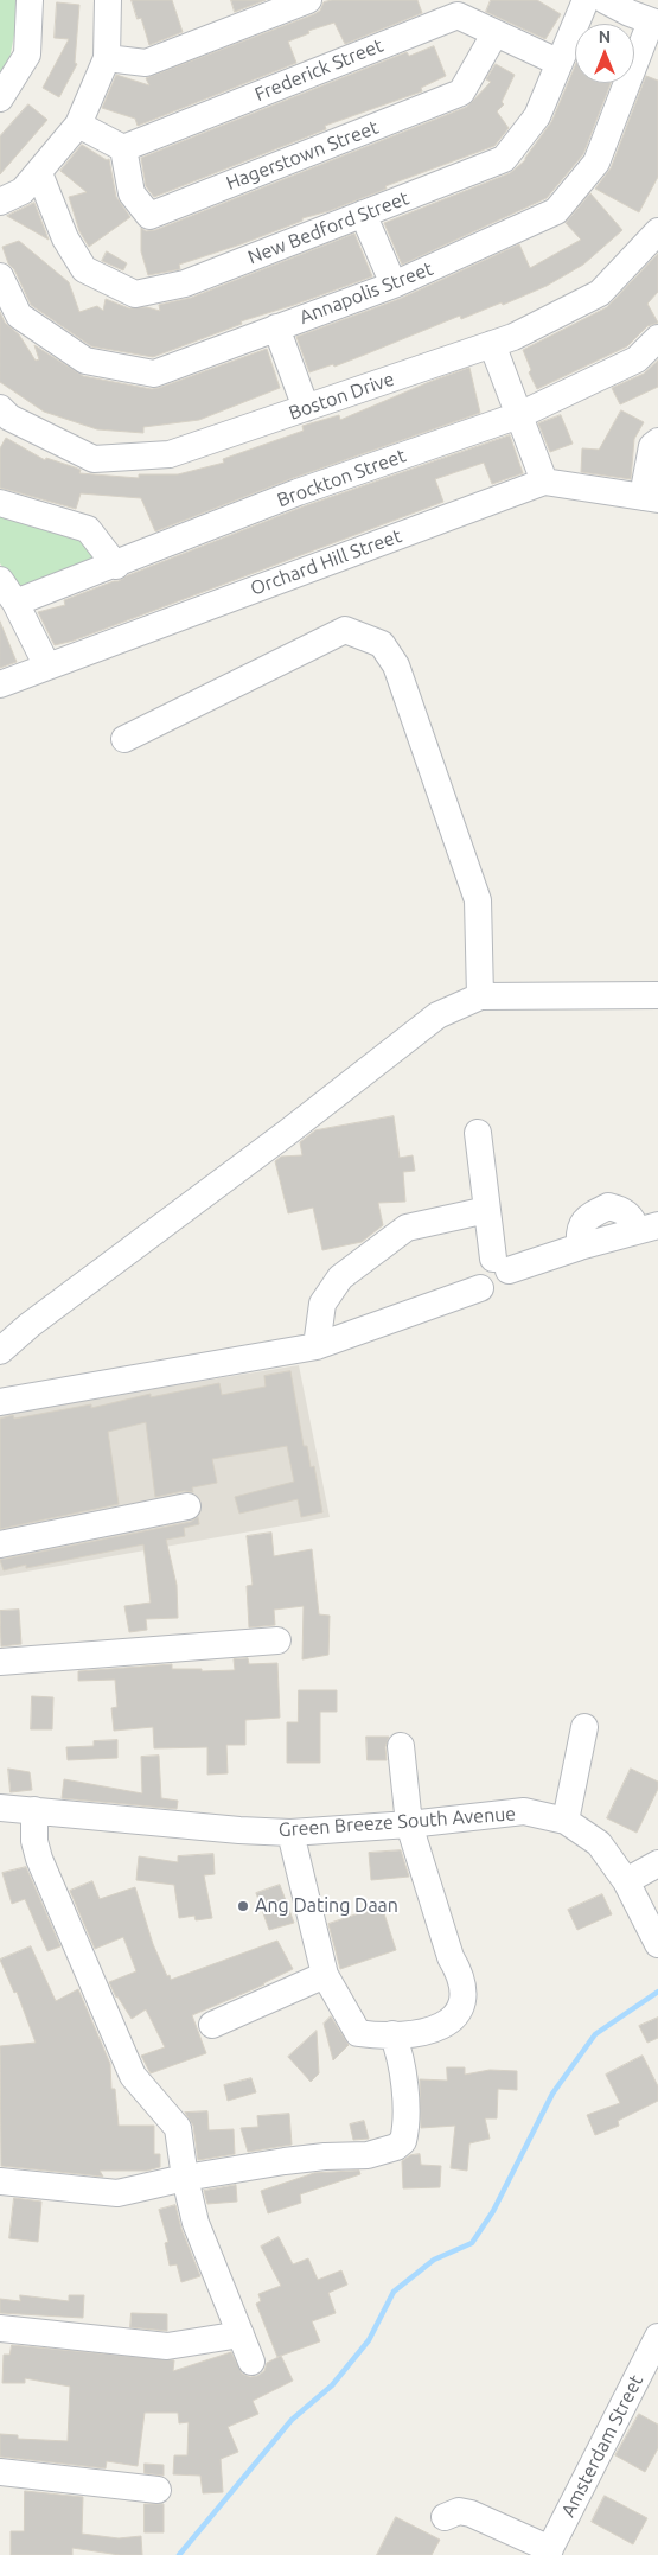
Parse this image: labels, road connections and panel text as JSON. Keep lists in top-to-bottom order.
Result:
{
  "streets": {
    "street": [
      "Frederick Street",
      "Hagerstown Street",
      "New Bedford Street",
      "Annapolis Street",
      "Boston Drive",
      "Brockton Street",
      "Orchard Hill Street",
      "Green Breeze South Avenue",
      "Amsterdam Street"
    ]
  },
  "crossings": [
    ["Frederick Street", "Hagerstown Street"],
    ["Frederick Street", "New Bedford Street"]
  ],
  "places": ["Ang Dating Daan"],
  "north": "top"
}
